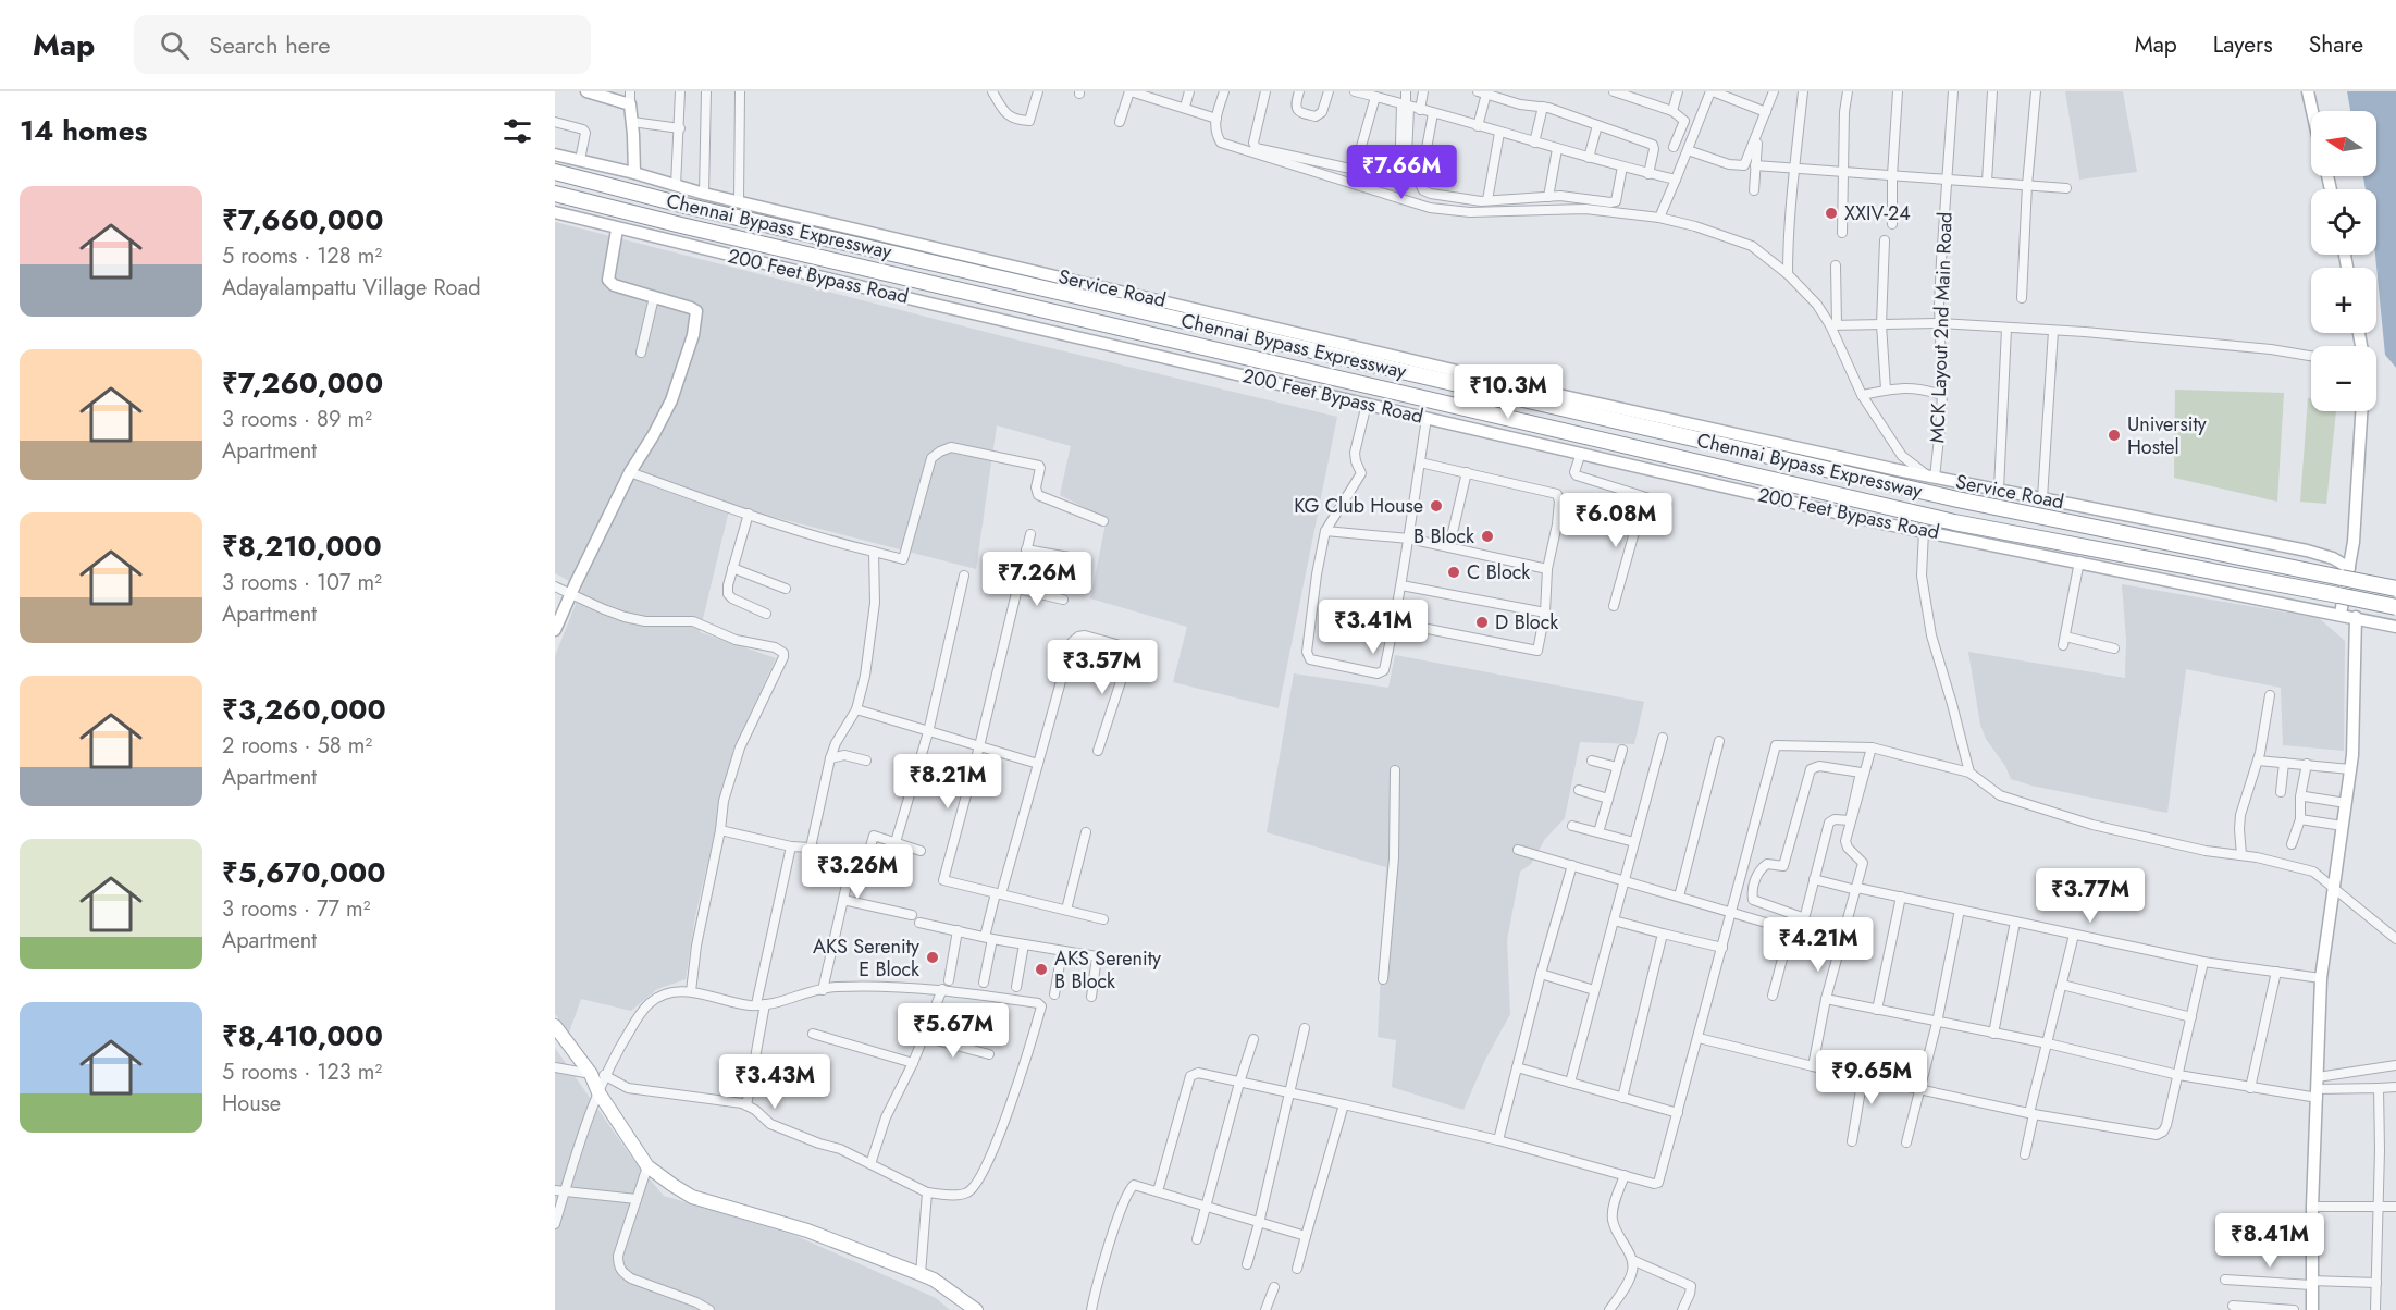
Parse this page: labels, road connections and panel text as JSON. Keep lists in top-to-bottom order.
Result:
{
  "streets": {
    "highway": ["Chennai Bypass Expressway"],
    "street": ["200 Feet Bypass Road", "Service Road", "MCK Layout 2nd Main Road"]
  },
  "crossings": [
    ["Chennai Bypass Expressway", "Service Road"],
    ["Service Road", "MCK Layout 2nd Main Road"]
  ],
  "places": [
    "XXIV-24",
    "University Hostel",
    "KG Club House",
    "B Block",
    "C Block",
    "D Block",
    "AKS Serenity E Block",
    "AKS Serenity B Block"
  ],
  "north": "left",
  "page": {
    "header": "Map",
    "search": "Search here",
    "nav": ["Map", "Layers", "Share"],
    "heading": "14 homes",
    "map_buttons": ["+", "−"],
    "price": [
      "₹7.66M",
      "₹10.3M",
      "₹6.08M",
      "₹7.26M",
      "₹3.41M",
      "₹3.57M",
      "₹8.21M",
      "₹3.26M",
      "₹3.77M",
      "₹4.21M",
      "₹5.67M",
      "₹9.65M",
      "₹3.43M",
      "₹8.41M"
    ],
    "list": [
      {
        "name": "₹7,660,000",
        "note": "5 rooms · 128 m² · Adayalampattu Village Road"
      },
      {
        "name": "₹7,260,000",
        "note": "3 rooms · 89 m² · Apartment"
      },
      {
        "name": "₹8,210,000",
        "note": "3 rooms · 107 m² · Apartment"
      },
      {
        "name": "₹3,260,000",
        "note": "2 rooms · 58 m² · Apartment"
      },
      {
        "name": "₹5,670,000",
        "note": "3 rooms · 77 m² · Apartment"
      },
      {
        "name": "₹8,410,000",
        "note": "5 rooms · 123 m² · House"
      }
    ]
  }
}
